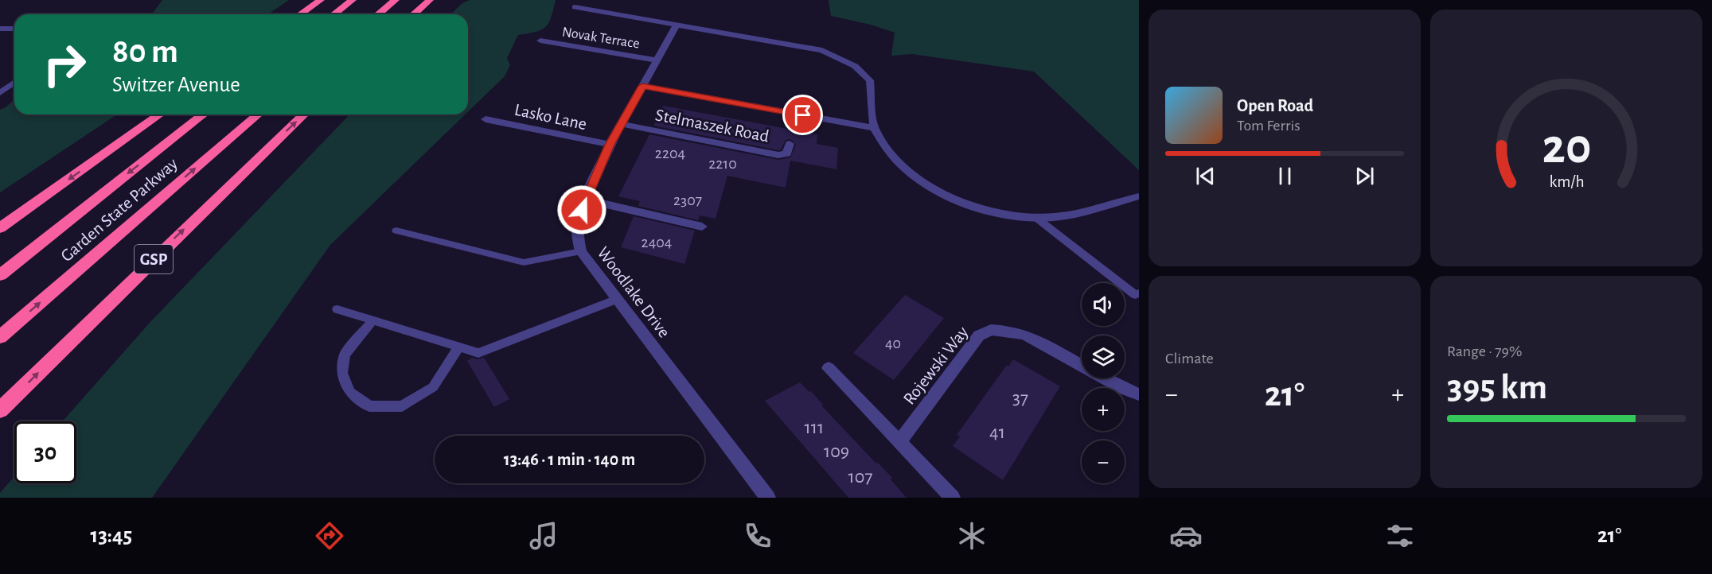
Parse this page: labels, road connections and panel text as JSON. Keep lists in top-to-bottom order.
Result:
{
  "streets": {
    "highway": ["Garden State Parkway", "GSP"],
    "street": [
      "Novak Terrace",
      "Lasko Lane",
      "Stelmaszek Road",
      "Woodlake Drive",
      "Rojewski Way"
    ]
  },
  "crossings": [
    ["Novak Terrace", "Woodlake Drive"],
    ["Lasko Lane", "Woodlake Drive"],
    ["Stelmaszek Road", "Woodlake Drive"]
  ],
  "house_numbers": [
    "2204",
    "2210",
    "2307",
    "2404",
    "40",
    "37",
    "111",
    "41",
    "109",
    "107"
  ],
  "page": {
    "turn": ["80 m", "Switzer Avenue"],
    "song": ["Open Road", "Tom Ferris"],
    "tile": [
      "Climate",
      ["Range · 79%", "395 km"]
    ],
    "map_buttons": ["+", "−"],
    "heat": ["−", "21°", "+"],
    "limit": "30",
    "trip": "13:46 · 1 min · 140 m",
    "tabs": ["13:45", "21°"],
    "gauge": ["20", "km/h"]
  }
}
